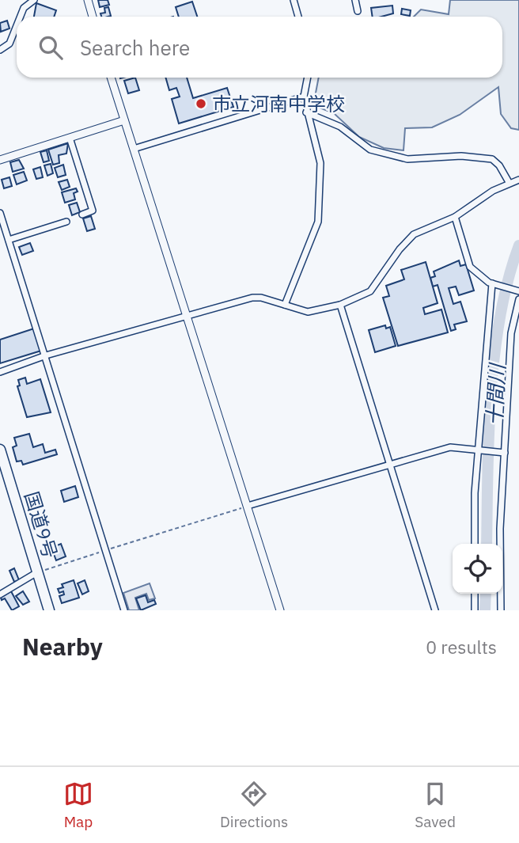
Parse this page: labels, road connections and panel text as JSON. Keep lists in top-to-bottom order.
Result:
{
  "streets": {
    "highway": ["国道9号"]
  },
  "water": ["十間川"],
  "places": ["市立河南中学校"],
  "page": {
    "search": "Search here",
    "heading": ["Nearby", "0 results"],
    "nav": ["Map", "Directions", "Saved"]
  }
}
